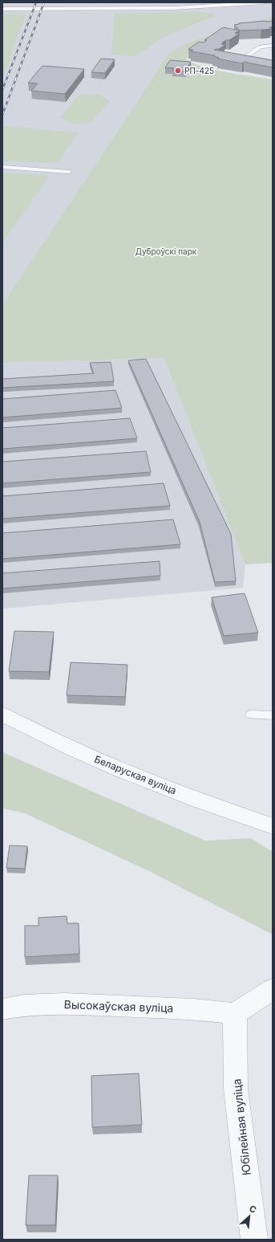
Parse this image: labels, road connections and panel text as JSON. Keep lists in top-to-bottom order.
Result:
{
  "streets": {
    "street": ["Беларуская вуліца", "Высокаўская вуліца", "Юбілейная вуліца"]
  },
  "crossings": [
    ["Высокаўская вуліца", "Юбілейная вуліца"]
  ],
  "parks": ["Дуброўскі парк"],
  "places": ["РП-425"],
  "north": "top right"
}
